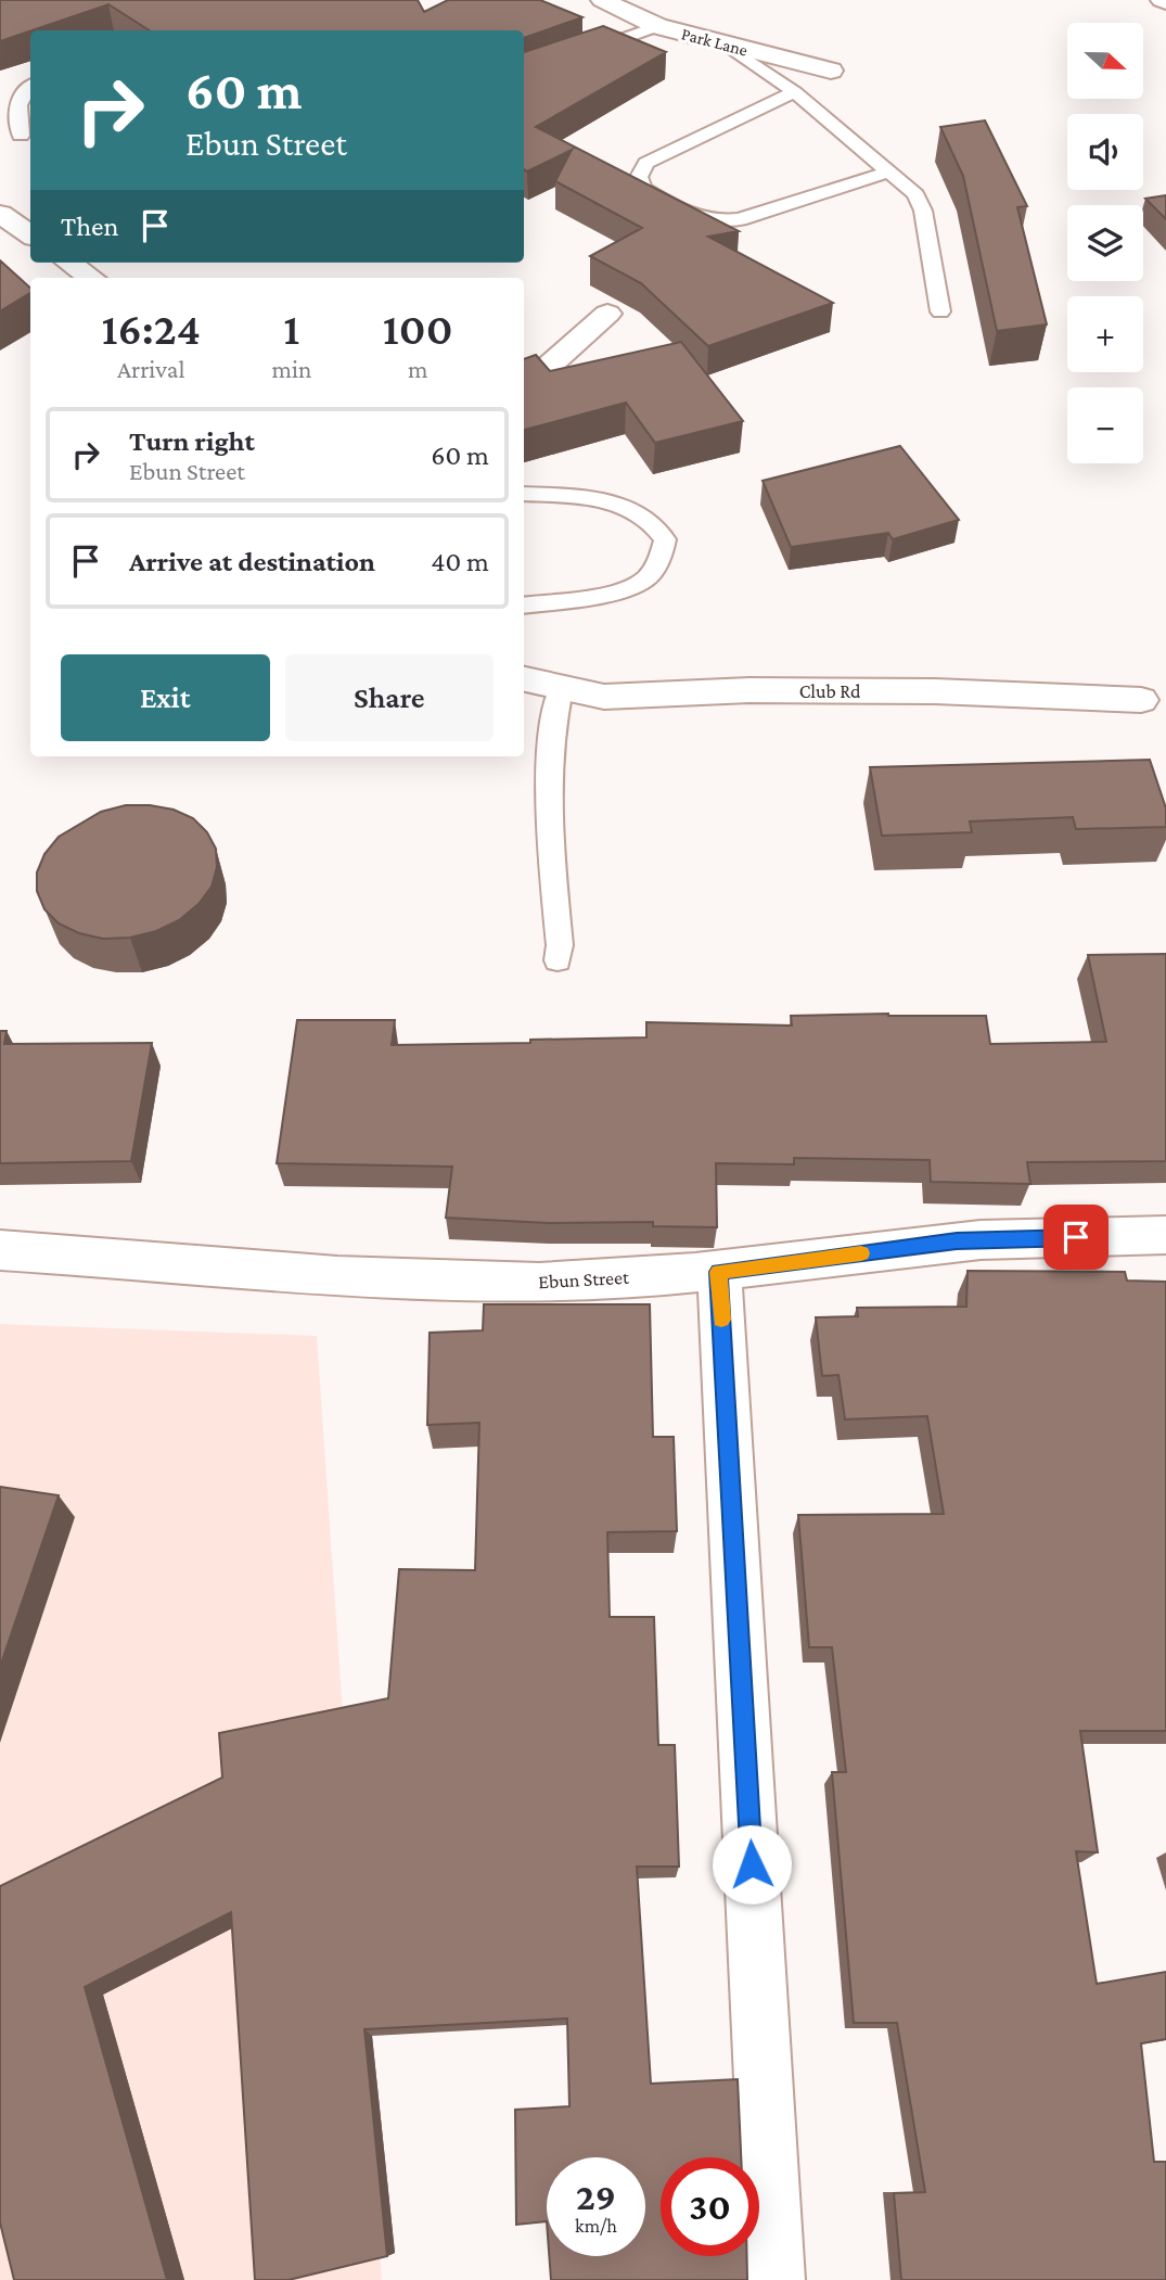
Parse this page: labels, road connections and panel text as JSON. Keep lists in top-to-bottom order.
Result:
{
  "streets": {
    "street": ["Park Lane", "Club Rd", "Ebun Street"]
  },
  "north": "right",
  "page": {
    "map_buttons": ["+", "−"],
    "turn": ["60 m", "Ebun Street"],
    "then": "Then",
    "eta": [
      "16:24",
      "Arrival",
      "1",
      "min",
      "100",
      "m"
    ],
    "list": [
      {
        "name": "Turn right",
        "note": "Ebun Street",
        "value": "60 m"
      },
      {
        "name": "Arrive at destination",
        "value": "40 m"
      }
    ],
    "buttons": ["Exit", "Share"],
    "speed": "29 km/h",
    "limit": "30"
  }
}
